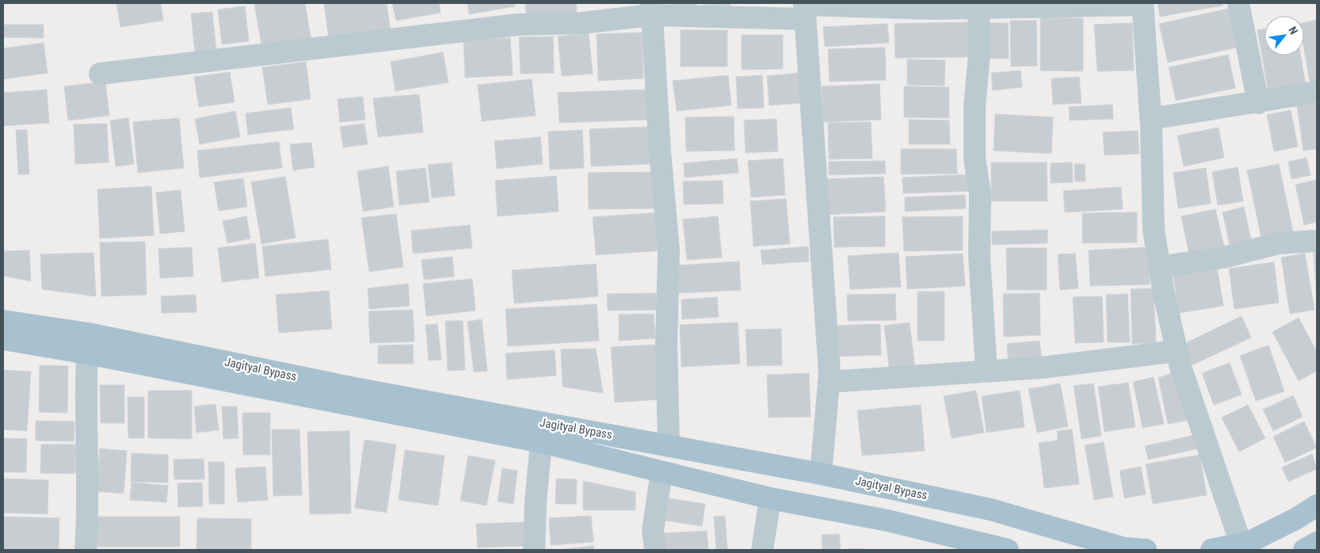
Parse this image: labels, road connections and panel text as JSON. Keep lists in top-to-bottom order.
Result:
{
  "streets": {
    "main road": ["Jagityal Bypass"]
  },
  "north": "top right"
}
